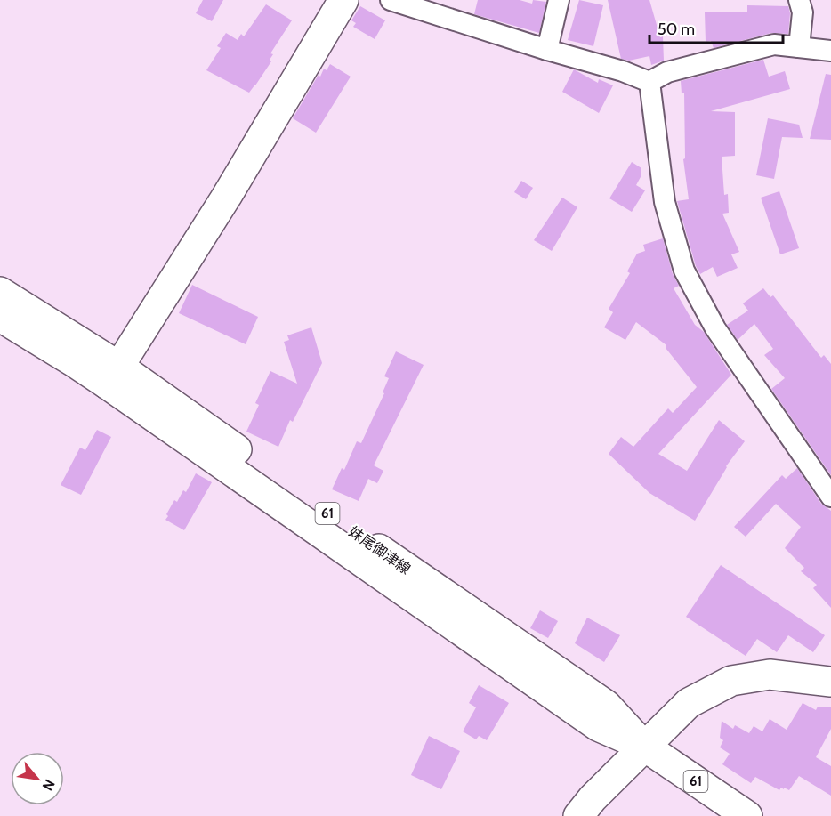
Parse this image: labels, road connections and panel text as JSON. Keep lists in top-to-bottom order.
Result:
{
  "streets": {
    "main road": ["61", "妹尾御津線"]
  },
  "scale_bar": "50 m",
  "north": "bottom right"
}
